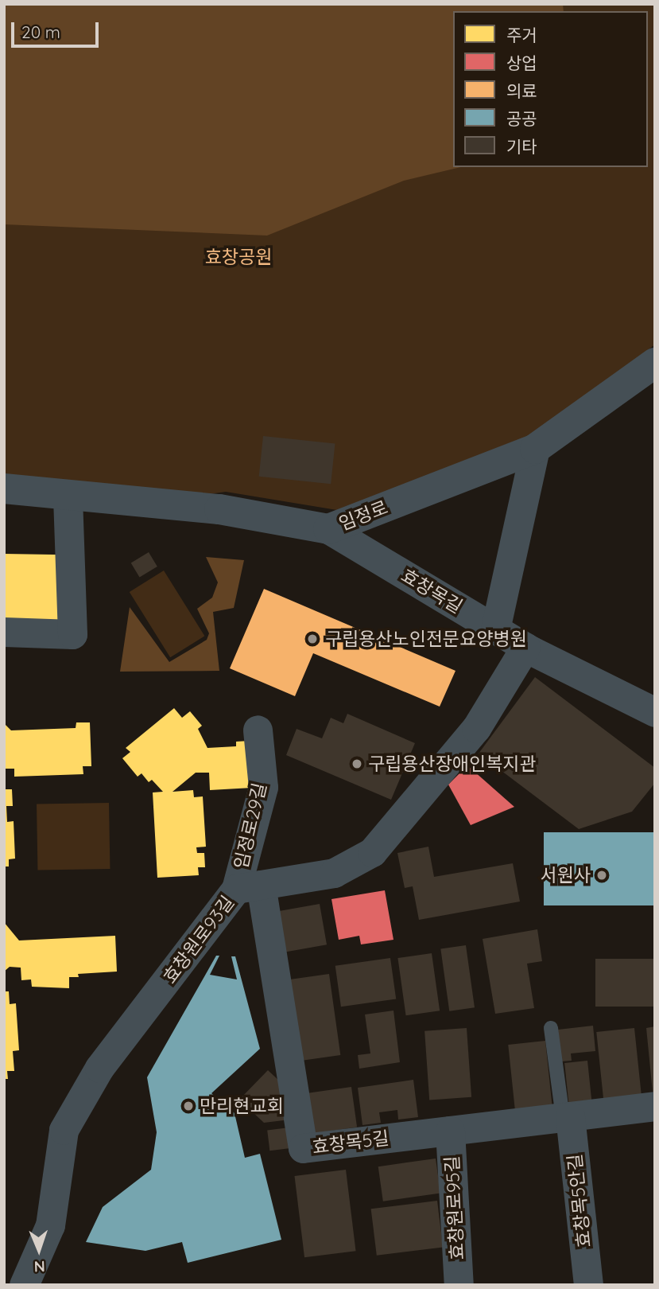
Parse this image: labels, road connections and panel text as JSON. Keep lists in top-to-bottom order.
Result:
{
  "streets": {
    "street": [
      "임정로",
      "효창목길",
      "임정로29길",
      "효창원로93길",
      "효창목5길",
      "효창목5안길",
      "효창원로95길"
    ]
  },
  "crossings": [
    ["임정로", "효창목길"],
    ["임정로29길", "효창원로93길"],
    ["임정로29길", "효창목5길"],
    ["효창원로93길", "효창목5길"],
    ["효창목5길", "효창목5안길"],
    ["효창목5길", "효창원로95길"]
  ],
  "parks": ["효창공원"],
  "places": [
    "구립용산노인전문요양병원",
    "구립용산장애인복지관",
    "서원사",
    "만리현교회"
  ],
  "legend": [
    "주거",
    "상업",
    "의료",
    "공공",
    "기타"
  ],
  "scale_bar": "20 m",
  "north": "bottom"
}
